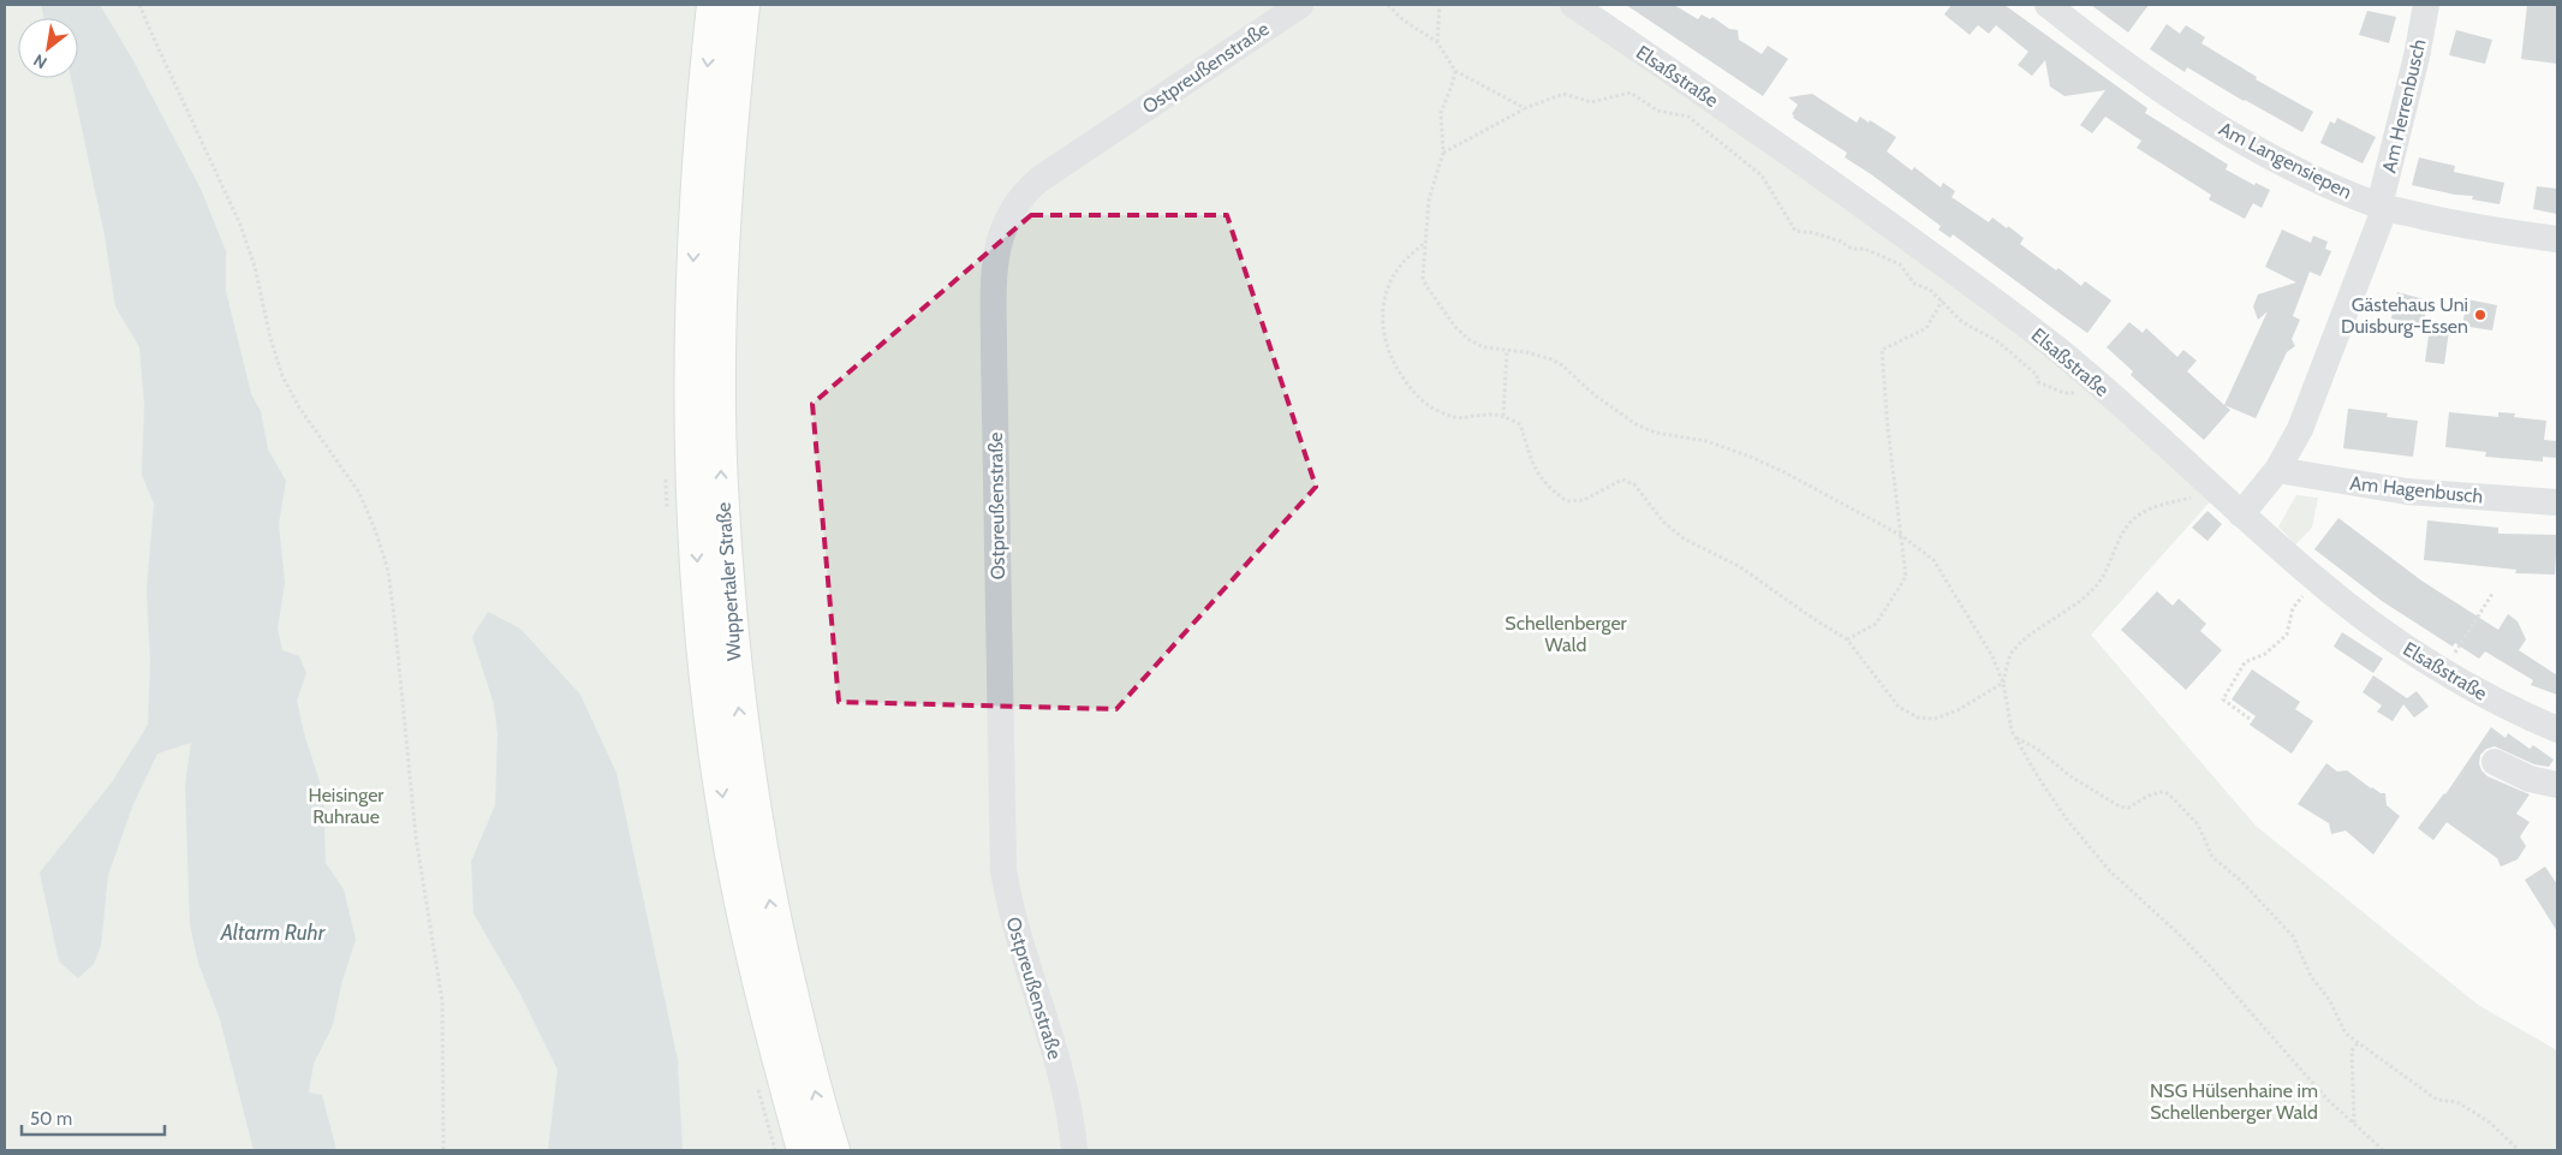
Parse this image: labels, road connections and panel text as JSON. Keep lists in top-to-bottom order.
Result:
{
  "streets": {
    "main road": ["Wuppertaler Straße"],
    "street": [
      "Ostpreußenstraße",
      "Elsaßstraße",
      "Am Herrenbusch",
      "Am Langensiepen",
      "Am Hagenbusch"
    ]
  },
  "crossings": [
    ["Elsaßstraße", "Am Herrenbusch"],
    ["Am Herrenbusch", "Am Langensiepen"],
    ["Am Herrenbusch", "Am Hagenbusch"]
  ],
  "water": ["Altarm Ruhr"],
  "parks": ["Schellenberger Wald", "Heisinger Ruhraue", "NSG Hülsenhaine im Schellenberger Wald"],
  "places": ["Gästehaus Uni Duisburg-Essen"],
  "scale_bar": "50 m",
  "north": "bottom left"
}
